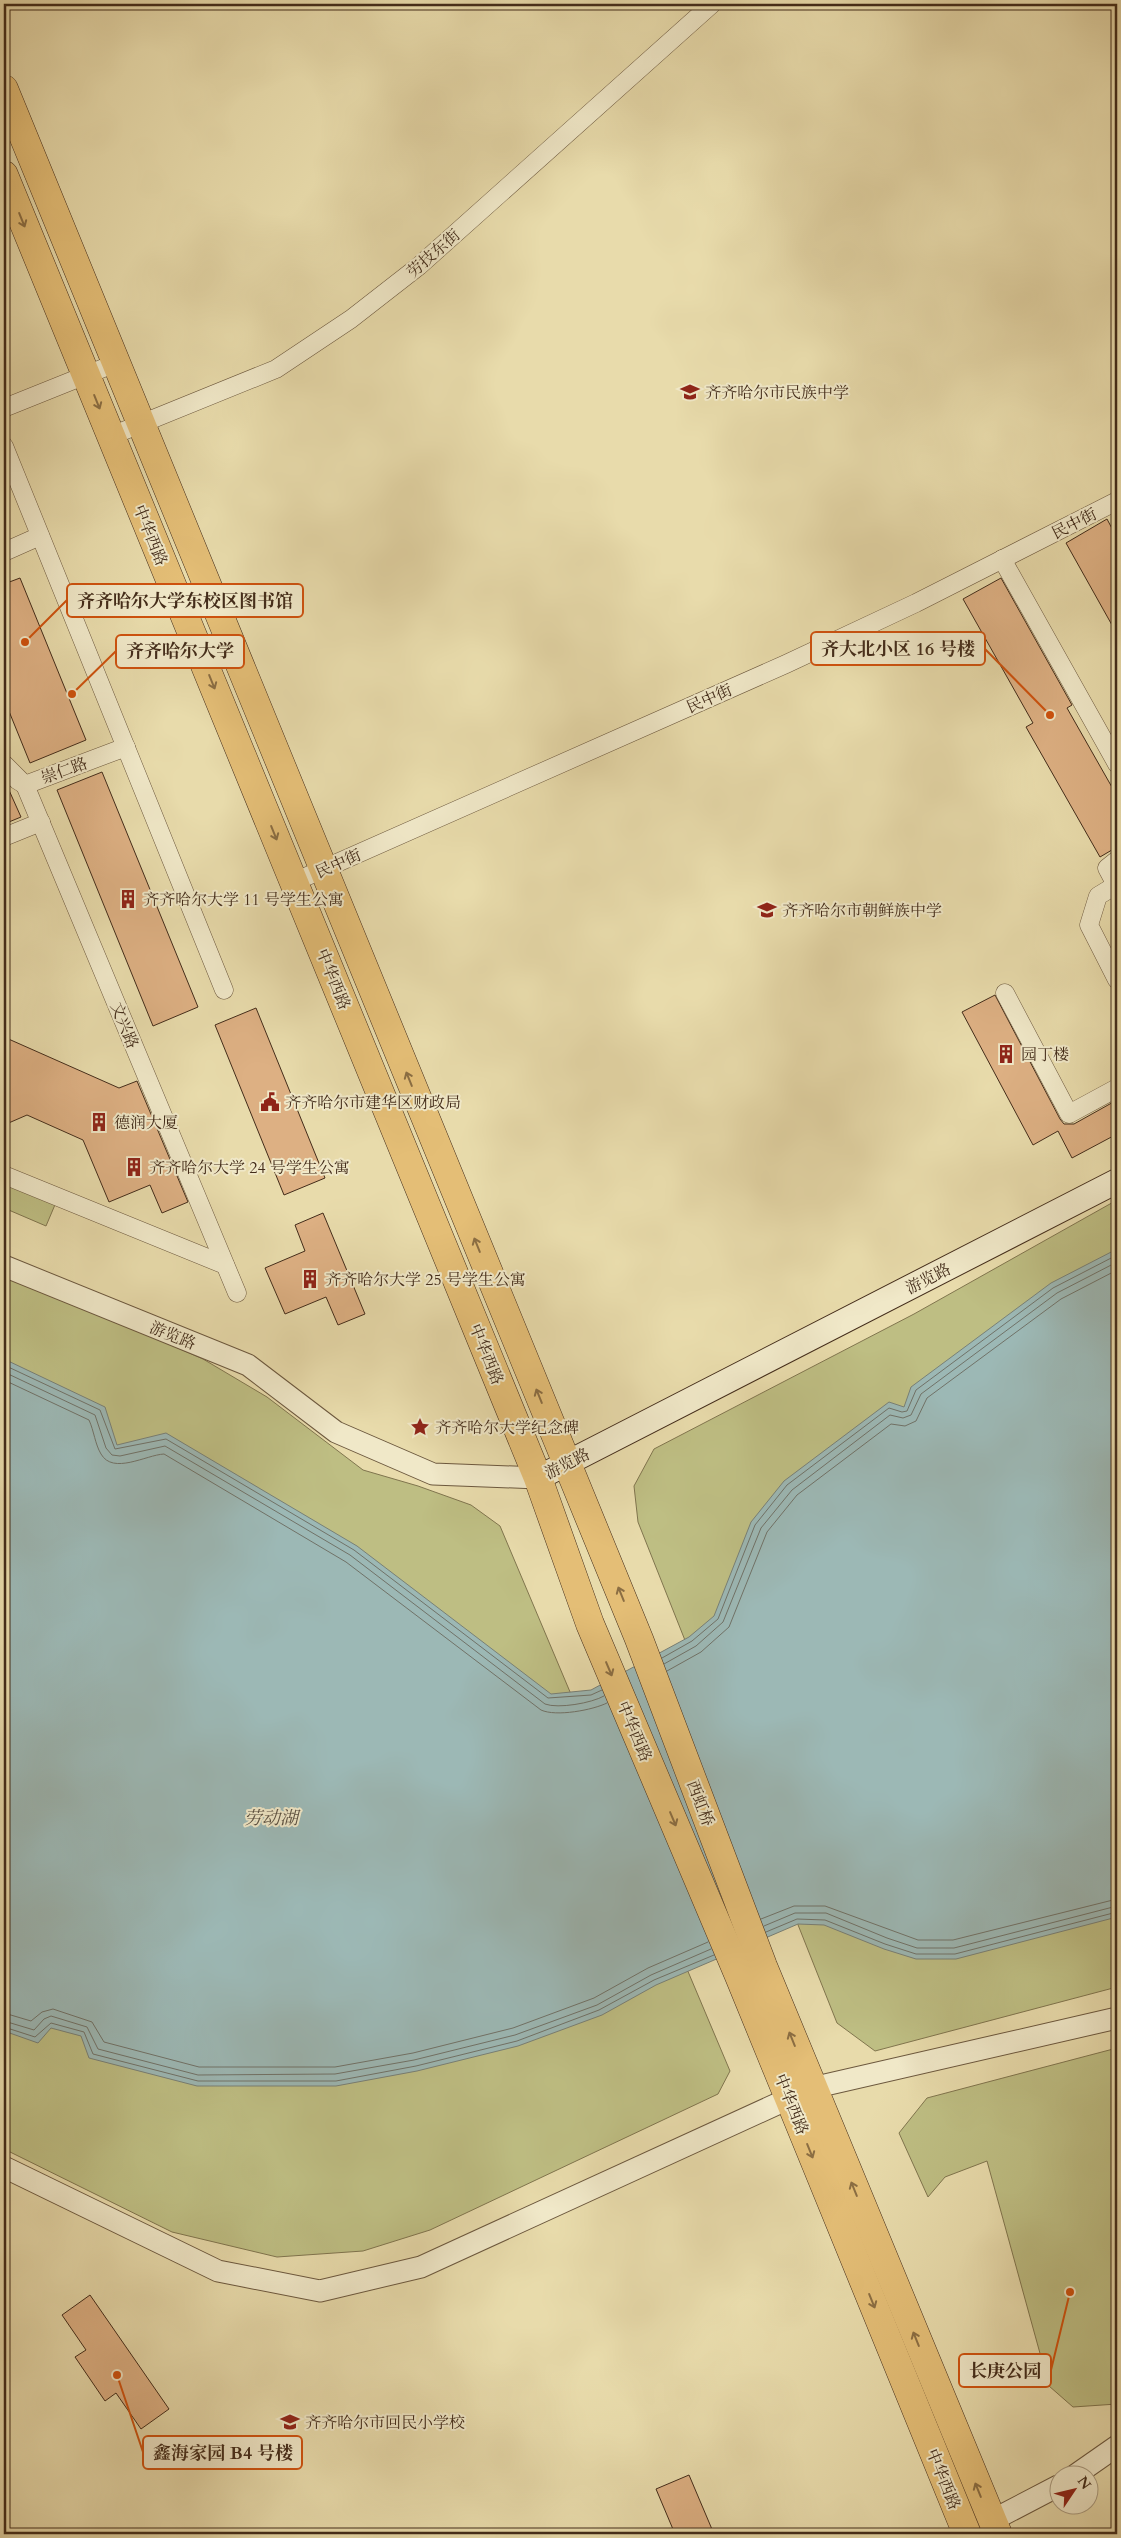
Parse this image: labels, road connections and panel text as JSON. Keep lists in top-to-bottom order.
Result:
{
  "streets": {
    "main road": ["中华西路", "游览路", "西虹桥"],
    "street": [
      "劳技东街",
      "民中街",
      "崇仁路",
      "文兴路"
    ]
  },
  "crossings": [
    ["劳技东街", "中华西路"],
    ["民中街", "中华西路"],
    ["中华西路", "游览路"],
    ["中华西路", "西虹桥"],
    ["崇仁路", "文兴路"]
  ],
  "water": ["劳动湖"],
  "places": {
    "school or university": ["齐齐哈尔市民族中学", "齐齐哈尔市朝鲜族中学", "齐齐哈尔市回民小学校"],
    "other": [
      "齐齐哈尔大学东校区图书馆",
      "齐齐哈尔大学",
      "齐大北小区 16 号楼",
      "长庚公园",
      "鑫海家园 B4 号楼"
    ],
    "building": [
      "齐齐哈尔大学 11 号学生公寓",
      "园丁楼",
      "德润大厦",
      "齐齐哈尔大学 24 号学生公寓",
      "齐齐哈尔大学 25 号学生公寓"
    ],
    "public building": ["齐齐哈尔市建华区财政局"],
    "place": ["齐齐哈尔大学纪念碑"]
  },
  "north": "top right"
}
